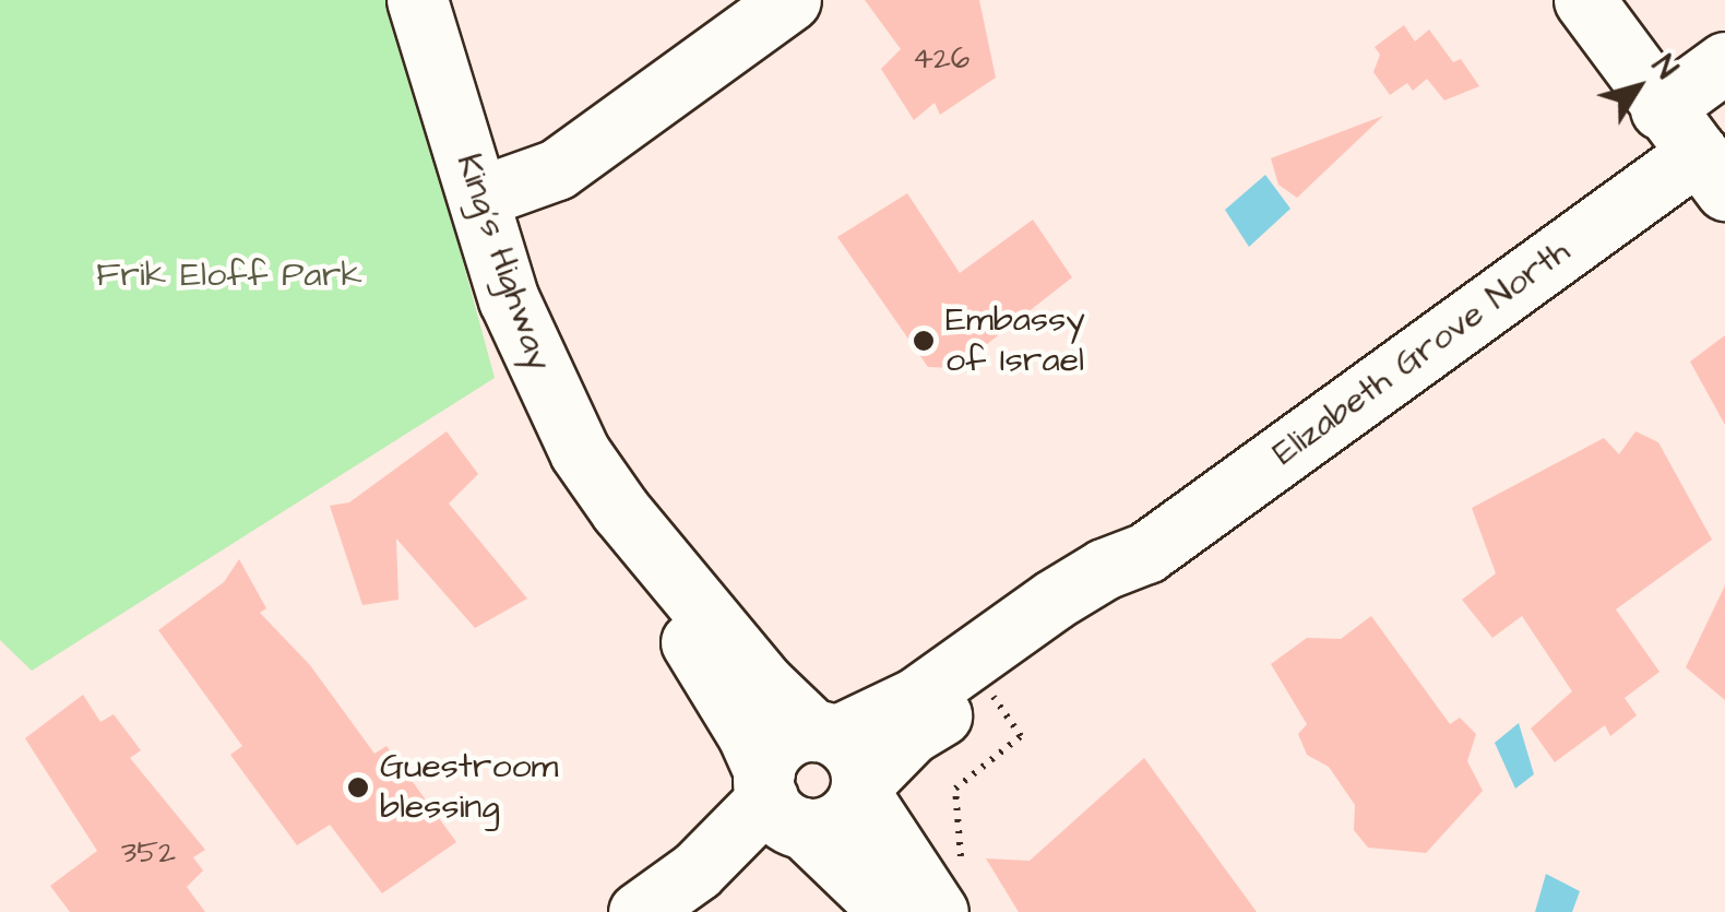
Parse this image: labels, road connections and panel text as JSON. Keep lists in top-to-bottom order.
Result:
{
  "streets": {
    "street": ["King's Highway", "Elizabeth Grove North"]
  },
  "crossings": [
    ["King's Highway", "Elizabeth Grove North"]
  ],
  "parks": ["Frik Eloff Park"],
  "places": ["Embassy of Israel", "Guestroom blessing"],
  "house_numbers": ["426", "352"],
  "north": "top right"
}
